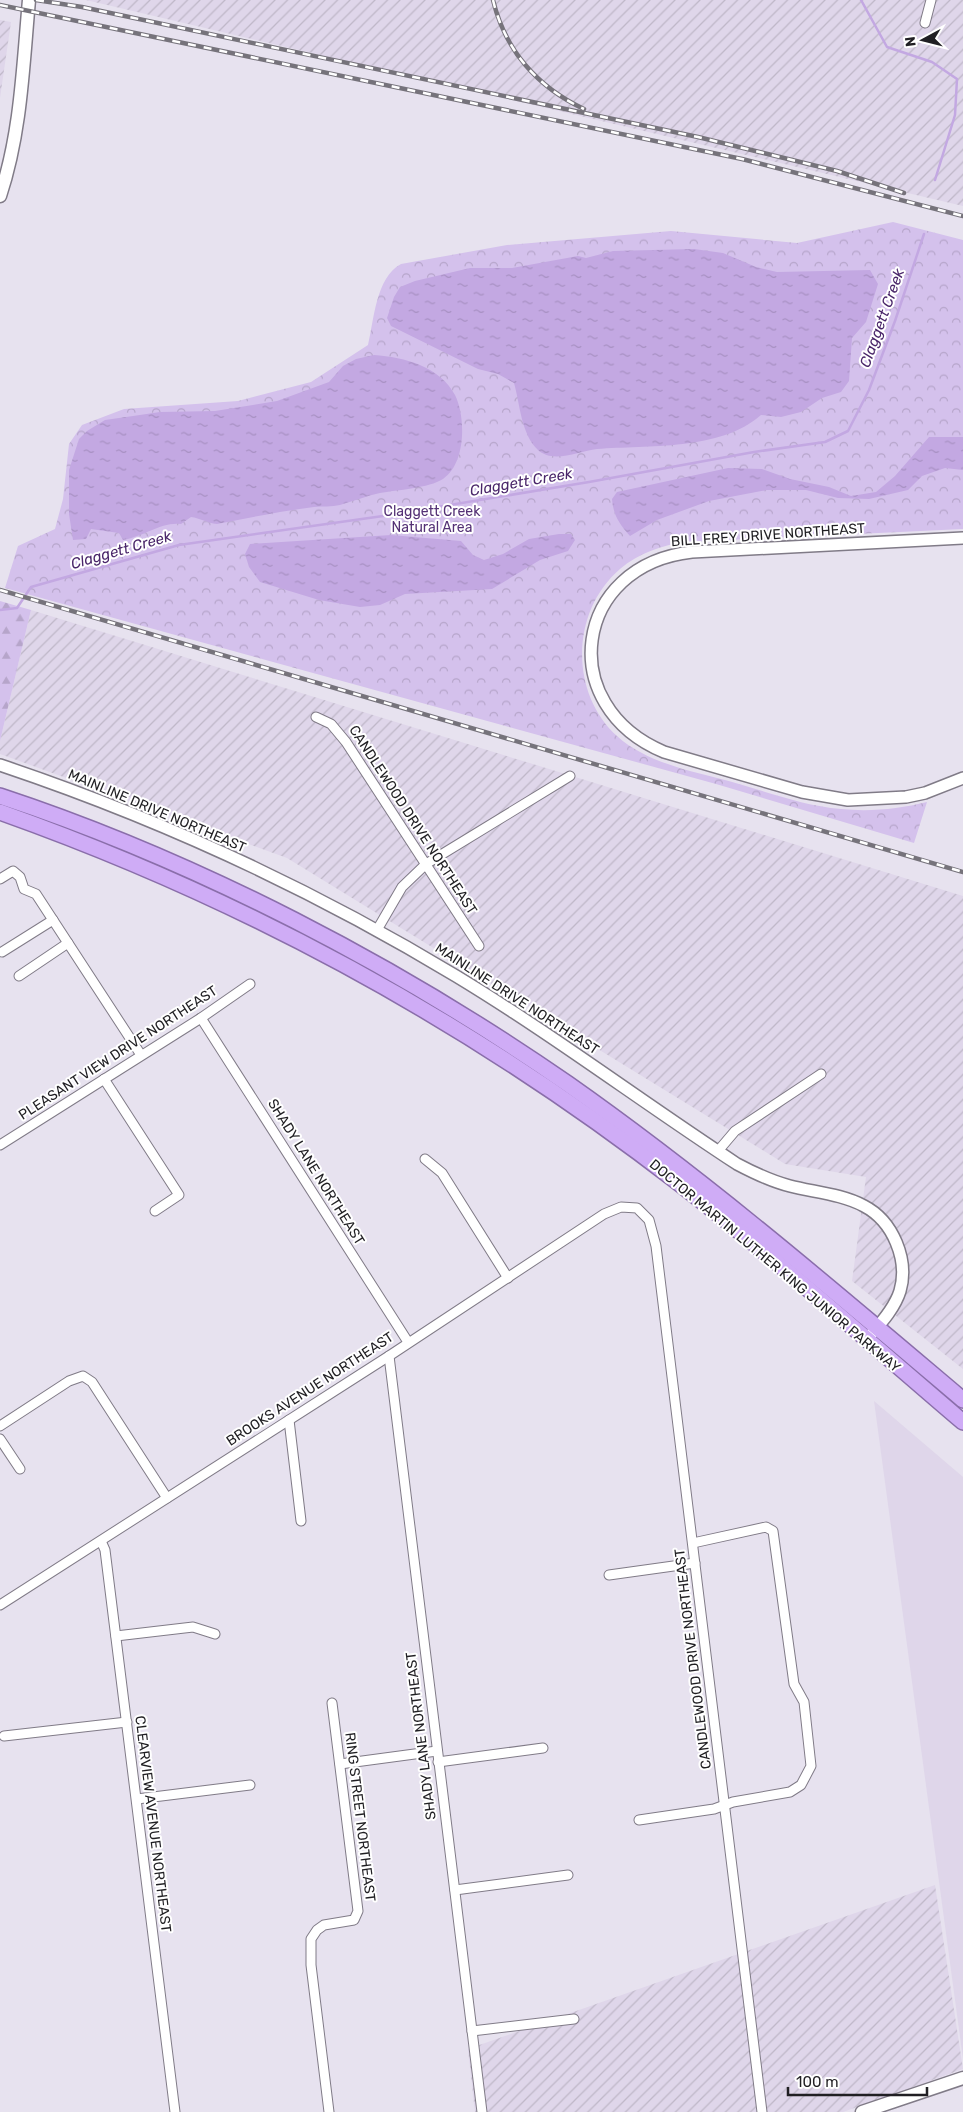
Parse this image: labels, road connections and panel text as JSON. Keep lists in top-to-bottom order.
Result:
{
  "streets": {
    "highway": ["DOCTOR MARTIN LUTHER KING JUNIOR PARKWAY"],
    "street": [
      "BILL FREY DRIVE NORTHEAST",
      "MAINLINE DRIVE NORTHEAST",
      "CANDLEWOOD DRIVE NORTHEAST",
      "PLEASANT VIEW DRIVE NORTHEAST",
      "SHADY LANE NORTHEAST",
      "BROOKS AVENUE NORTHEAST",
      "RING STREET NORTHEAST",
      "CLEARVIEW AVENUE NORTHEAST"
    ]
  },
  "crossings": [
    ["MAINLINE DRIVE NORTHEAST", "DOCTOR MARTIN LUTHER KING JUNIOR PARKWAY"],
    ["CANDLEWOOD DRIVE NORTHEAST", "BROOKS AVENUE NORTHEAST"],
    ["PLEASANT VIEW DRIVE NORTHEAST", "SHADY LANE NORTHEAST"],
    ["SHADY LANE NORTHEAST", "BROOKS AVENUE NORTHEAST"],
    ["BROOKS AVENUE NORTHEAST", "CLEARVIEW AVENUE NORTHEAST"]
  ],
  "water": ["Claggett Creek"],
  "parks": ["Claggett Creek Natural Area"],
  "scale_bar": "100 m",
  "north": "left"
}
